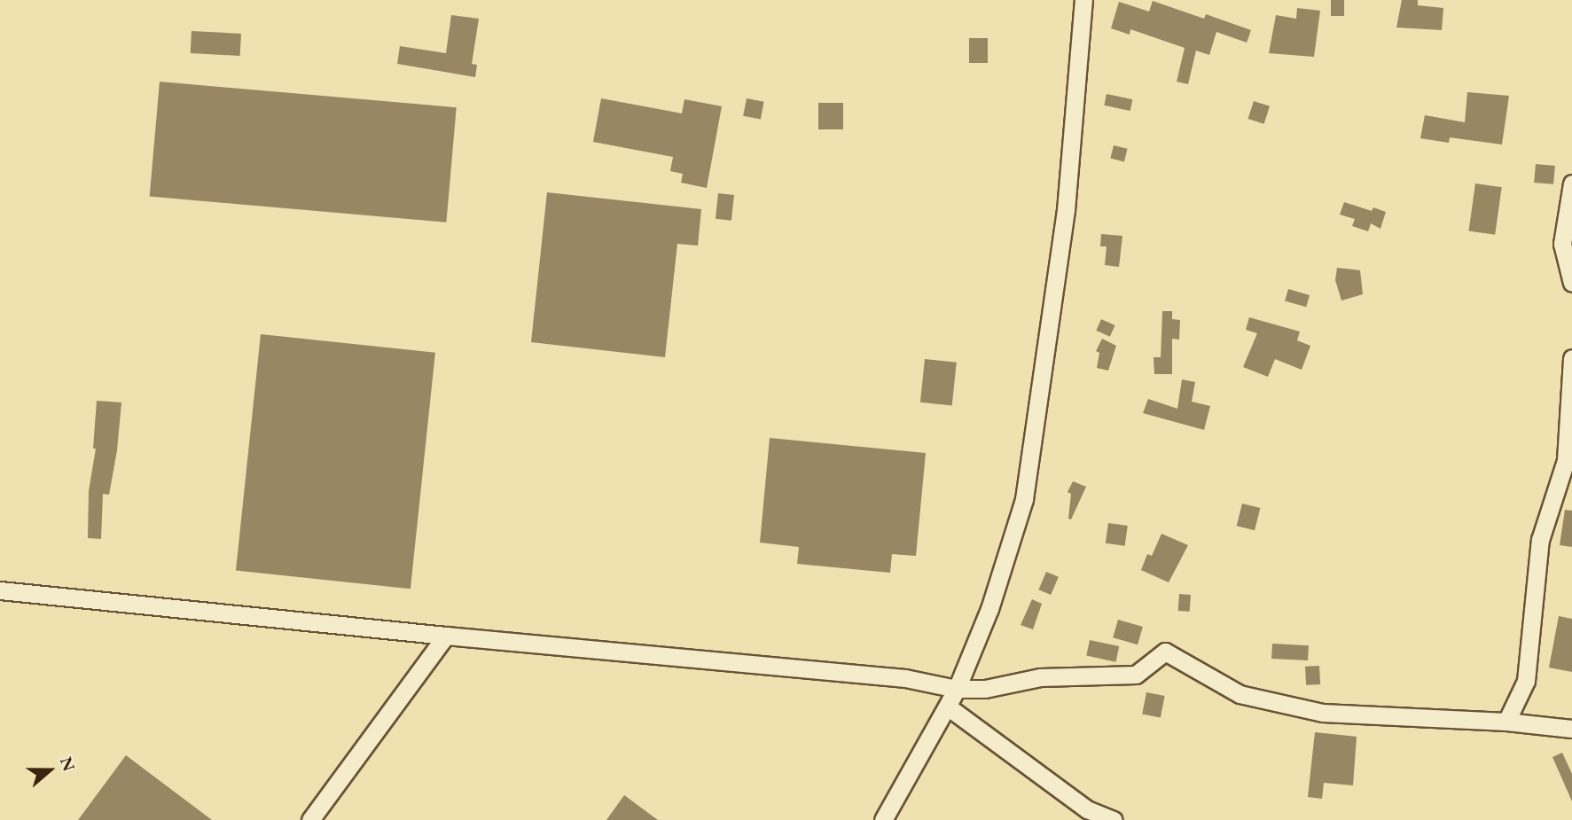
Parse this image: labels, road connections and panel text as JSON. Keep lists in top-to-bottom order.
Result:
{
  "north": "right"
}
